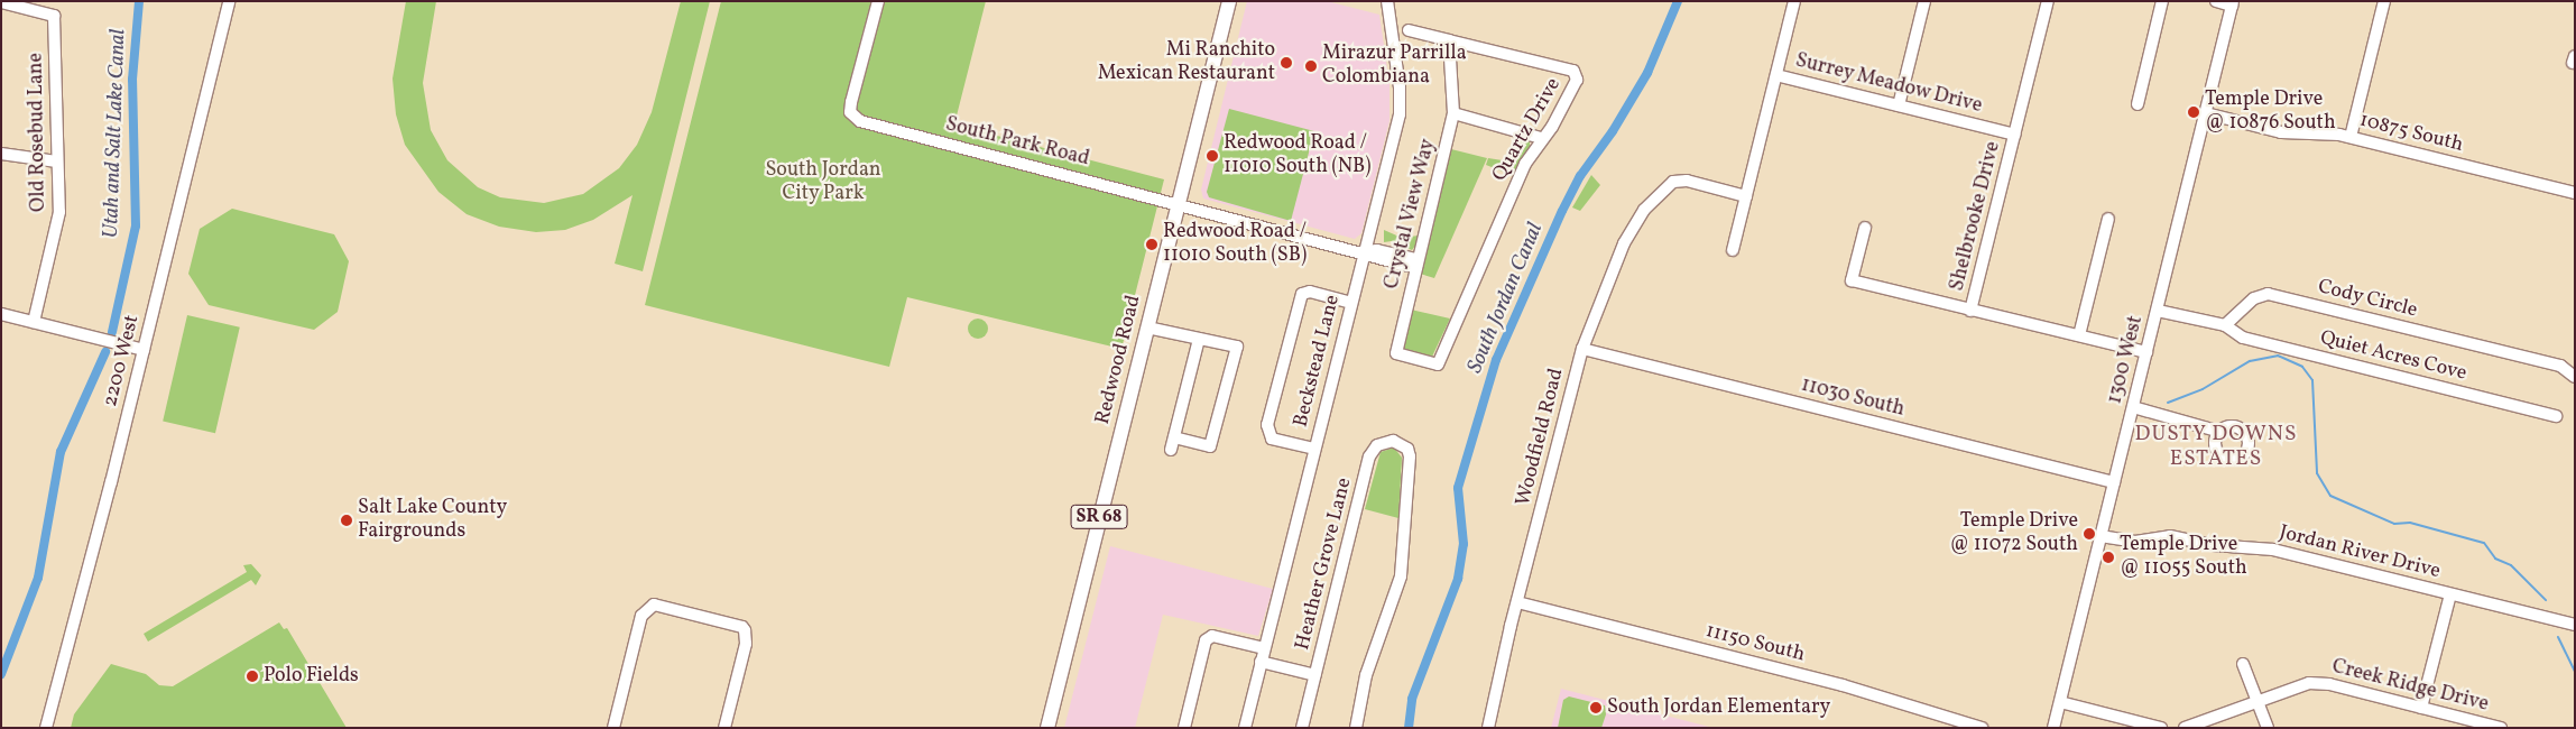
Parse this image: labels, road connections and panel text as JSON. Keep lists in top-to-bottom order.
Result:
{
  "streets": {
    "main road": ["Redwood Road", "SR 68"],
    "street": [
      "Surrey Meadow Drive",
      "Quartz Drive",
      "Old Rosebud Lane",
      "10875 South",
      "South Park Road",
      "Crystal View Way",
      "Shelbrooke Drive",
      "Cody Circle",
      "Quiet Acres Cove",
      "1300 West",
      "2200 West",
      "Beckstead Lane",
      "11030 South",
      "Woodfield Road",
      "Jordan River Drive",
      "Heather Grove Lane",
      "11150 South",
      "Creek Ridge Drive"
    ]
  },
  "crossings": [
    ["Surrey Meadow Drive", "Shelbrooke Drive"],
    ["Surrey Meadow Drive", "Woodfield Road"],
    ["Quartz Drive", "Crystal View Way"],
    ["10875 South", "1300 West"],
    ["South Park Road", "Crystal View Way"],
    ["South Park Road", "Redwood Road"],
    ["South Park Road", "Beckstead Lane"],
    ["Cody Circle", "Quiet Acres Cove"],
    ["1300 West", "11030 South"],
    ["1300 West", "Jordan River Drive"],
    ["11030 South", "Woodfield Road"],
    ["Woodfield Road", "11150 South"]
  ],
  "districts": ["DUSTY DOWNS ESTATES"],
  "water": ["Utah and Salt Lake Canal", "South Jordan Canal"],
  "parks": ["South Jordan City Park"],
  "places": [
    "Mi Ranchito Mexican Restaurant",
    "Mirazur Parrilla Colombiana",
    "Temple Drive @ 10876 South",
    "Redwood Road / 11010 South (NB)",
    "Redwood Road / 11010 South (SB)",
    "Salt Lake County Fairgrounds",
    "Temple Drive @ 11072 South",
    "Temple Drive @ 11055 South",
    "Polo Fields",
    "South Jordan Elementary"
  ]
}
